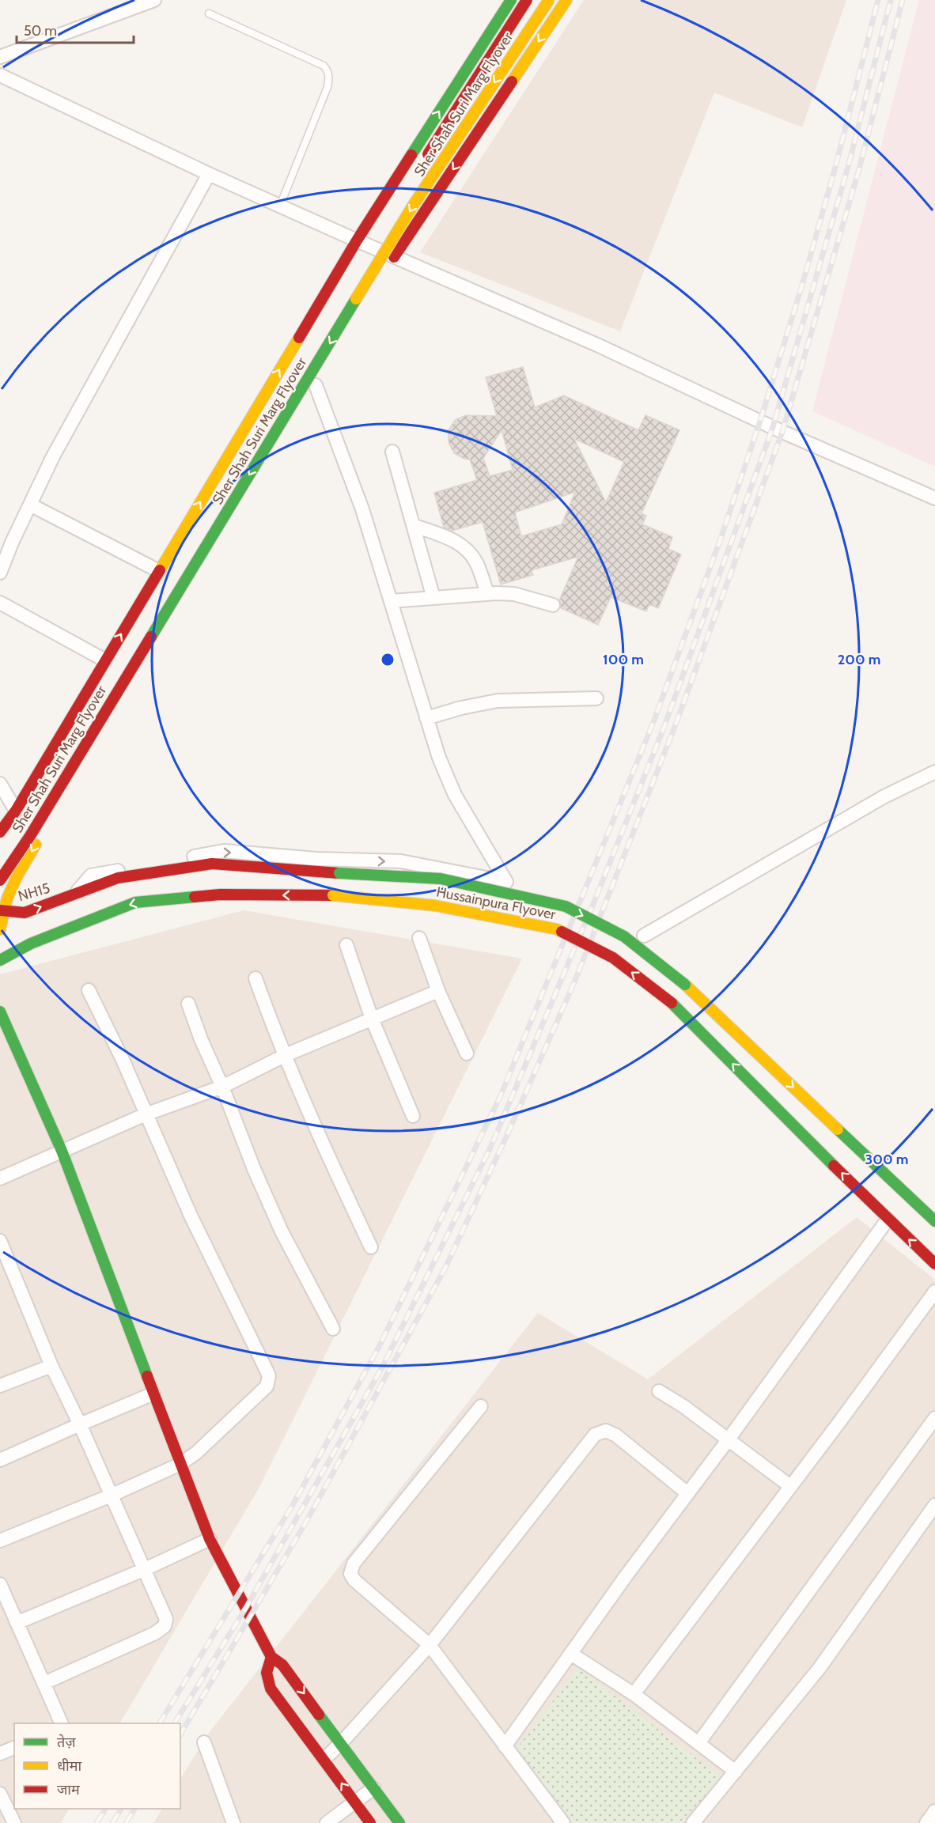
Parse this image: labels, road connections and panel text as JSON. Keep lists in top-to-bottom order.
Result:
{
  "streets": {
    "main road": ["Sher Shah Suri Marg Flyover", "NH15", "Hussainpura Flyover"]
  },
  "crossings": [
    ["NH15", "Hussainpura Flyover"]
  ],
  "one_way": ["NH15"],
  "legend": ["तेज़", "धीमा", "जाम"],
  "scale_bar": "50 m",
  "rings": ["100 m", "200 m", "300 m"]
}
